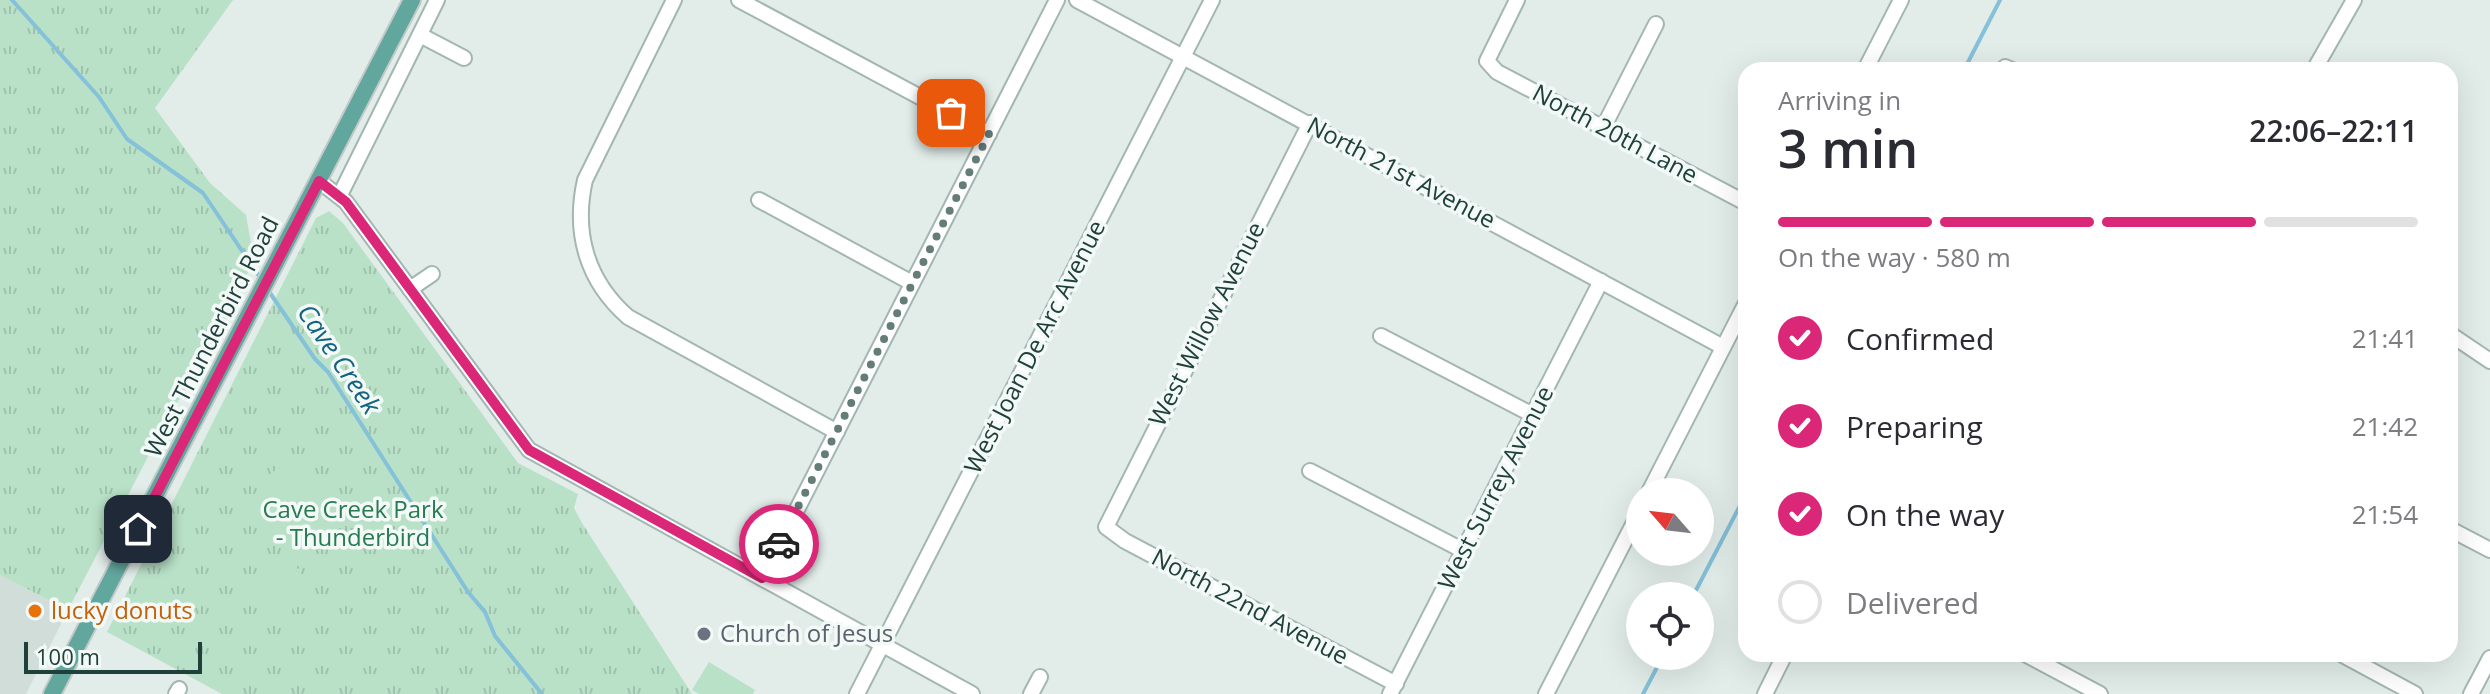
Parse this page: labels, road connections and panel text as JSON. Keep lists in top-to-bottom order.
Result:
{
  "streets": {
    "main road": ["West Thunderbird Road"],
    "street": [
      "North 20th Lane",
      "North 21st Avenue",
      "West Willow Avenue",
      "West Joan De Arc Avenue",
      "West Surrey Avenue",
      "North 22nd Avenue"
    ]
  },
  "crossings": [
    ["North 21st Avenue", "West Willow Avenue"],
    ["North 21st Avenue", "West Joan De Arc Avenue"],
    ["North 21st Avenue", "West Surrey Avenue"],
    ["West Willow Avenue", "North 22nd Avenue"],
    ["West Surrey Avenue", "North 22nd Avenue"]
  ],
  "water": ["Cave Creek"],
  "parks": ["Cave Creek Park - Thunderbird"],
  "places": ["lucky donuts", "Church of Jesus"],
  "scale_bar": "100 m",
  "north": "top left",
  "page": {
    "heading": ["3 min", "Arriving in", "22:06–22:11"],
    "bar": "On the way · 580 m",
    "list": [
      ["Confirmed", "21:41"],
      ["Preparing", "21:42"],
      ["On the way", "21:54"],
      "Delivered"
    ],
    "scale": "100 m"
  }
}
